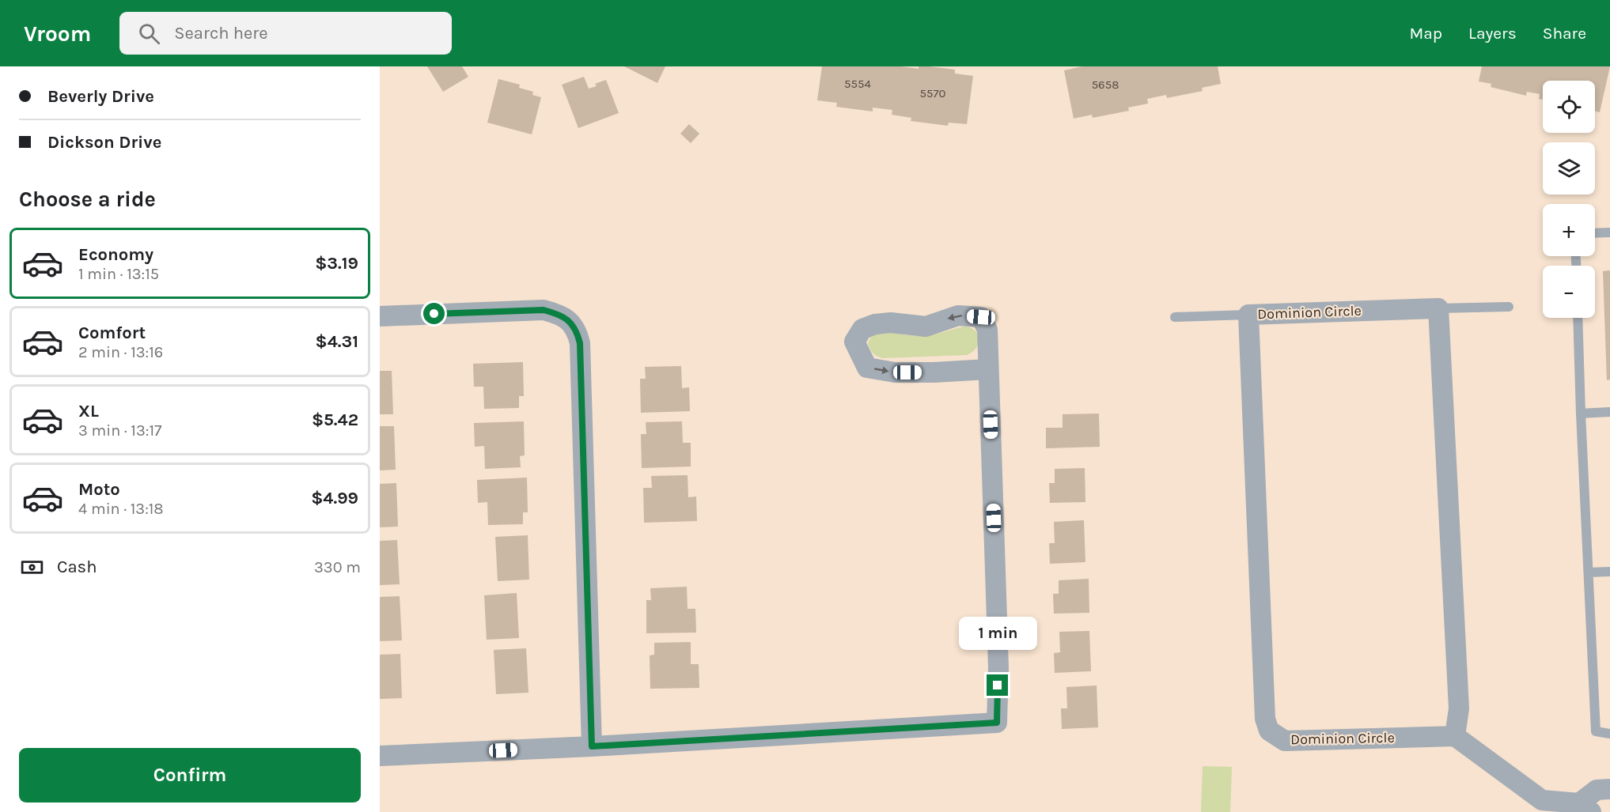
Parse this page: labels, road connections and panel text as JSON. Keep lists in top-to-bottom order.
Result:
{
  "streets": {
    "street": ["Dominion Circle"]
  },
  "house_numbers": ["5554", "5658", "5570"],
  "page": {
    "header": "Vroom",
    "search": "Search here",
    "nav": ["Map", "Layers", "Share"],
    "banner": ["Beverly Drive", "Dickson Drive"],
    "map_buttons": ["+", "−"],
    "heading": "Choose a ride",
    "list": [
      {
        "name": "Economy",
        "note": "1 min · 13:15",
        "value": "$3.19"
      },
      {
        "name": "Comfort",
        "note": "2 min · 13:16",
        "value": "$4.31"
      },
      {
        "name": "XL",
        "note": "3 min · 13:17",
        "value": "$5.42"
      },
      {
        "name": "Moto",
        "note": "4 min · 13:18",
        "value": "$4.99"
      }
    ],
    "pay": ["Cash", "330 m"],
    "bubble": "1 min",
    "buttons": "Confirm"
  }
}
